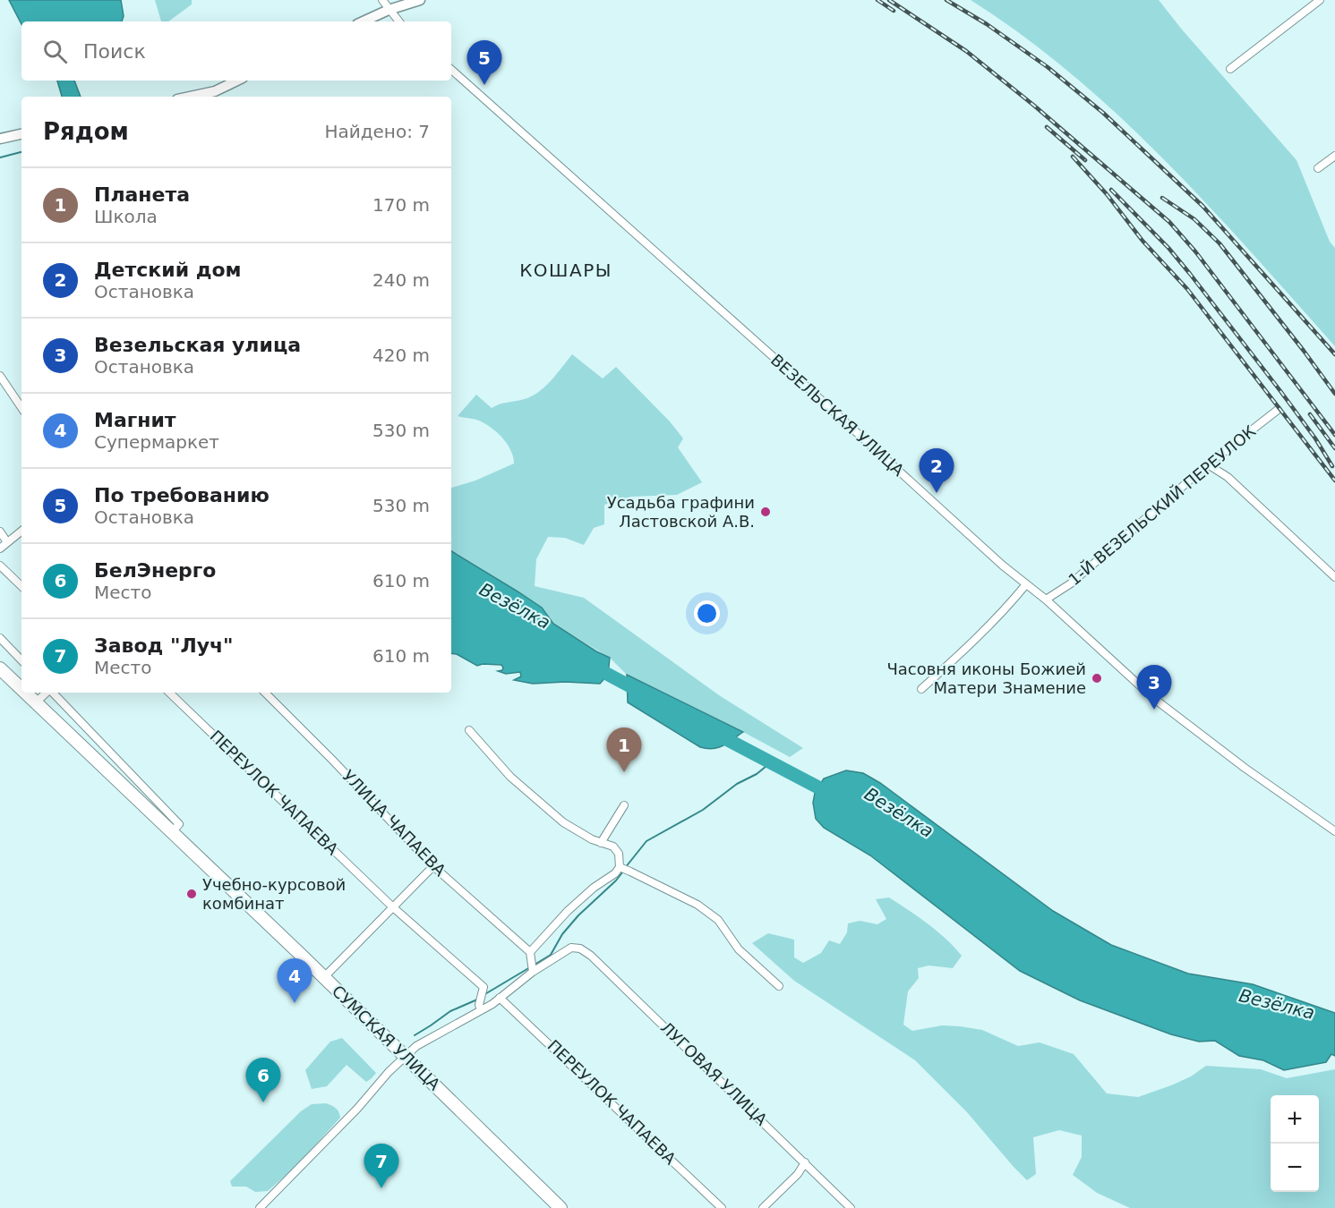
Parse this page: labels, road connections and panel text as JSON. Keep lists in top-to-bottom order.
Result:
{
  "streets": {
    "main road": ["СУМСКАЯ УЛИЦА"],
    "street": [
      "ВЕЗЕЛЬСКАЯ УЛИЦА",
      "1-Й ВЕЗЕЛЬСКИЙ ПЕРЕУЛОК",
      "ПЕРЕУЛОК ЧАПАЕВА",
      "УЛИЦА ЧАПАЕВА",
      "ЛУГОВАЯ УЛИЦА"
    ]
  },
  "crossings": [
    ["ВЕЗЕЛЬСКАЯ УЛИЦА", "1-Й ВЕЗЕЛЬСКИЙ ПЕРЕУЛОК"]
  ],
  "districts": ["КОШАРЫ"],
  "water": ["Везёлка"],
  "places": ["Усадьба графини Ластовской А.В.", "Часовня иконы Божией Матери Знамение", "Учебно-курсовой комбинат"],
  "page": {
    "search": "Поиск",
    "pins": [
      "5",
      "2",
      "3",
      "1",
      "4",
      "6",
      "7"
    ],
    "heading": ["Рядом", "Найдено: 7"],
    "list": [
      {
        "mark": "1",
        "name": "Планета",
        "note": "Школа",
        "value": "170 m"
      },
      {
        "mark": "2",
        "name": "Детский дом",
        "note": "Остановка",
        "value": "240 m"
      },
      {
        "mark": "3",
        "name": "Везельская улица",
        "note": "Остановка",
        "value": "420 m"
      },
      {
        "mark": "4",
        "name": "Магнит",
        "note": "Супермаркет",
        "value": "530 m"
      },
      {
        "mark": "5",
        "name": "По требованию",
        "note": "Остановка",
        "value": "530 m"
      },
      {
        "mark": "6",
        "name": "БелЭнерго",
        "note": "Место",
        "value": "610 m"
      },
      {
        "mark": "7",
        "name": "Завод \"Луч\"",
        "note": "Место",
        "value": "610 m"
      }
    ],
    "map_buttons": ["+", "−"]
  }
}
